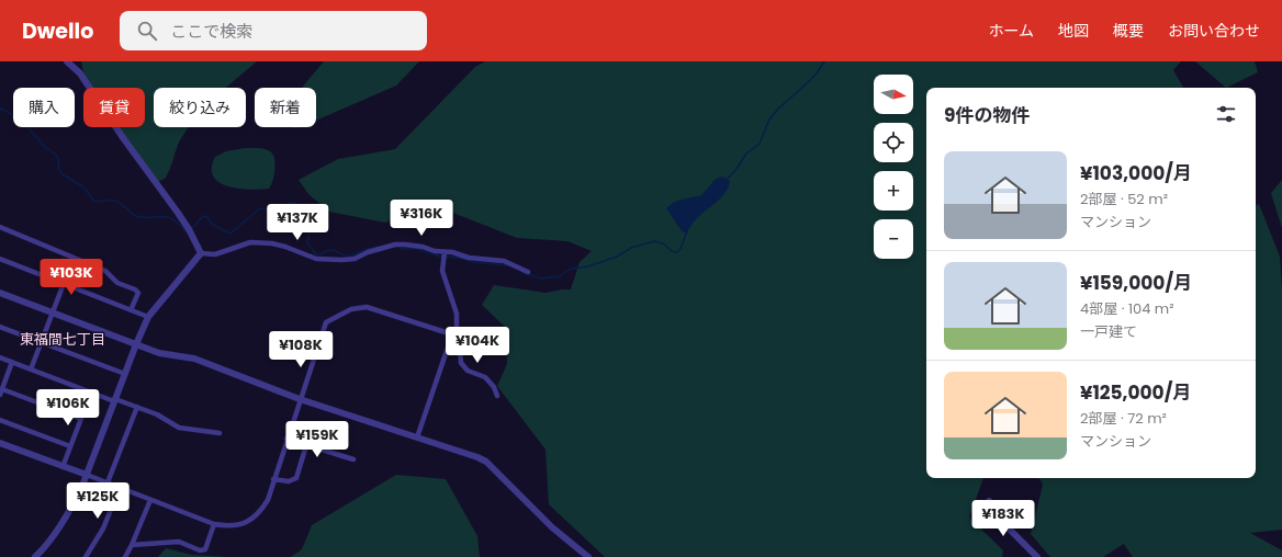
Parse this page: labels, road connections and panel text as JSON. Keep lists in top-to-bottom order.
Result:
{
  "districts": ["東福間七丁目"],
  "north": "right",
  "page": {
    "header": "Dwello",
    "search": "ここで検索",
    "nav": [
      "ホーム",
      "地図",
      "概要",
      "お問い合わせ"
    ],
    "map_buttons": ["+", "−"],
    "chip": [
      "購入",
      "賃貸",
      "絞り込み",
      "新着"
    ],
    "heading": "9件の物件",
    "list": [
      {
        "name": "¥103,000/月",
        "note": "2部屋 · 52 m² · マンション"
      },
      {
        "name": "¥159,000/月",
        "note": "4部屋 · 104 m² · 一戸建て"
      },
      {
        "name": "¥125,000/月",
        "note": "2部屋 · 72 m² · マンション"
      }
    ],
    "price": [
      "¥316K",
      "¥137K",
      "¥103K",
      "¥104K",
      "¥108K",
      "¥106K",
      "¥159K",
      "¥125K",
      "¥183K"
    ]
  }
}
